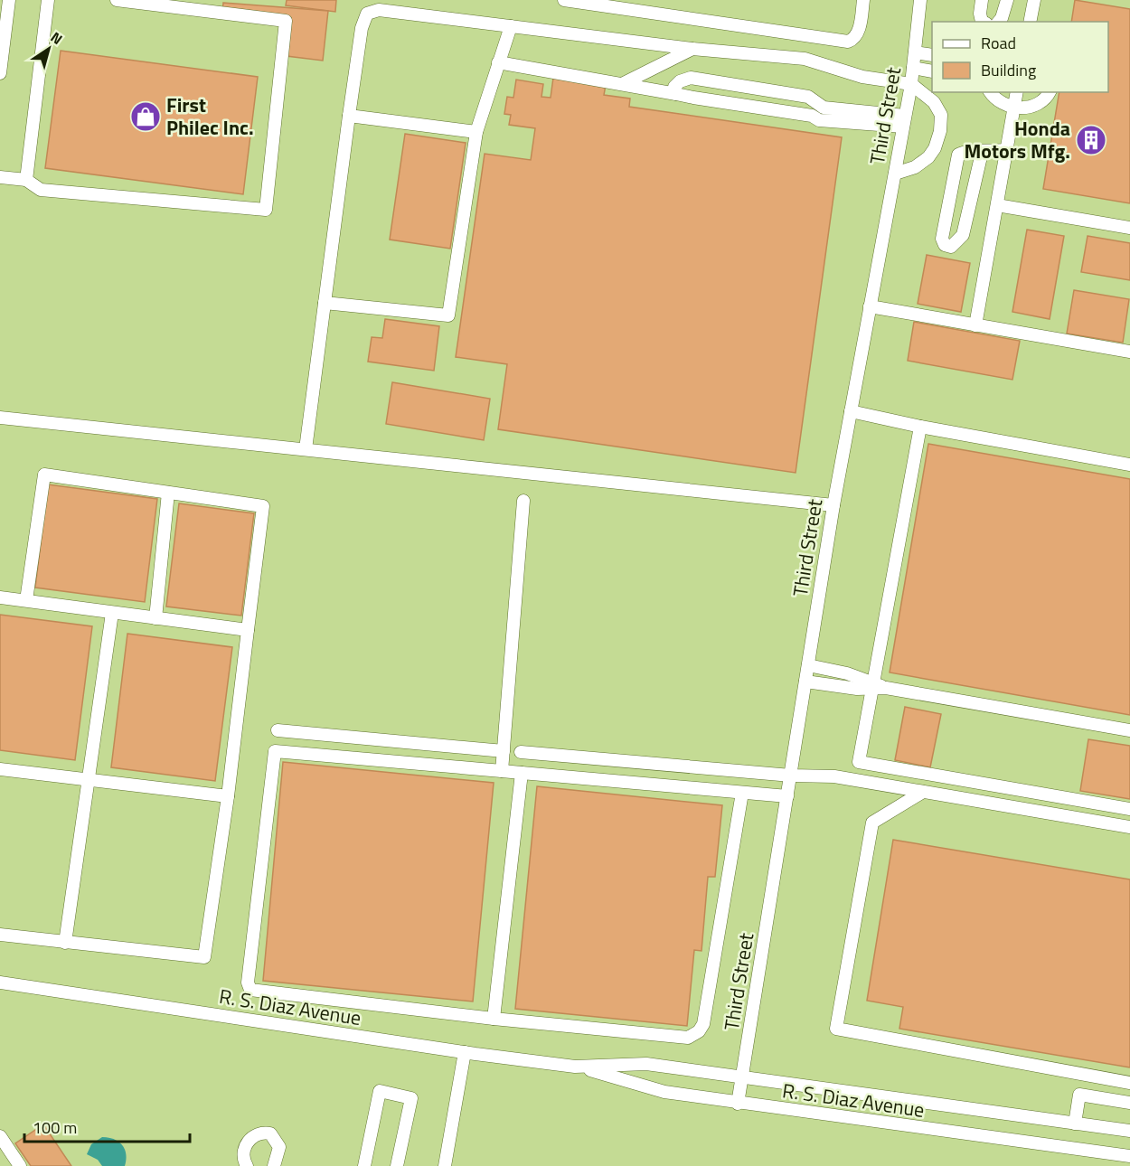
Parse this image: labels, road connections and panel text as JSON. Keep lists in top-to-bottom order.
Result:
{
  "streets": {
    "street": ["Third Street", "R. S. Diaz Avenue"]
  },
  "crossings": [
    ["Third Street", "R. S. Diaz Avenue"]
  ],
  "places": {
    "shop": ["First Philec Inc."],
    "building": ["Honda Motors Mfg."]
  },
  "legend": ["Road", "Building"],
  "scale_bar": "100 m",
  "north": "top right"
}
